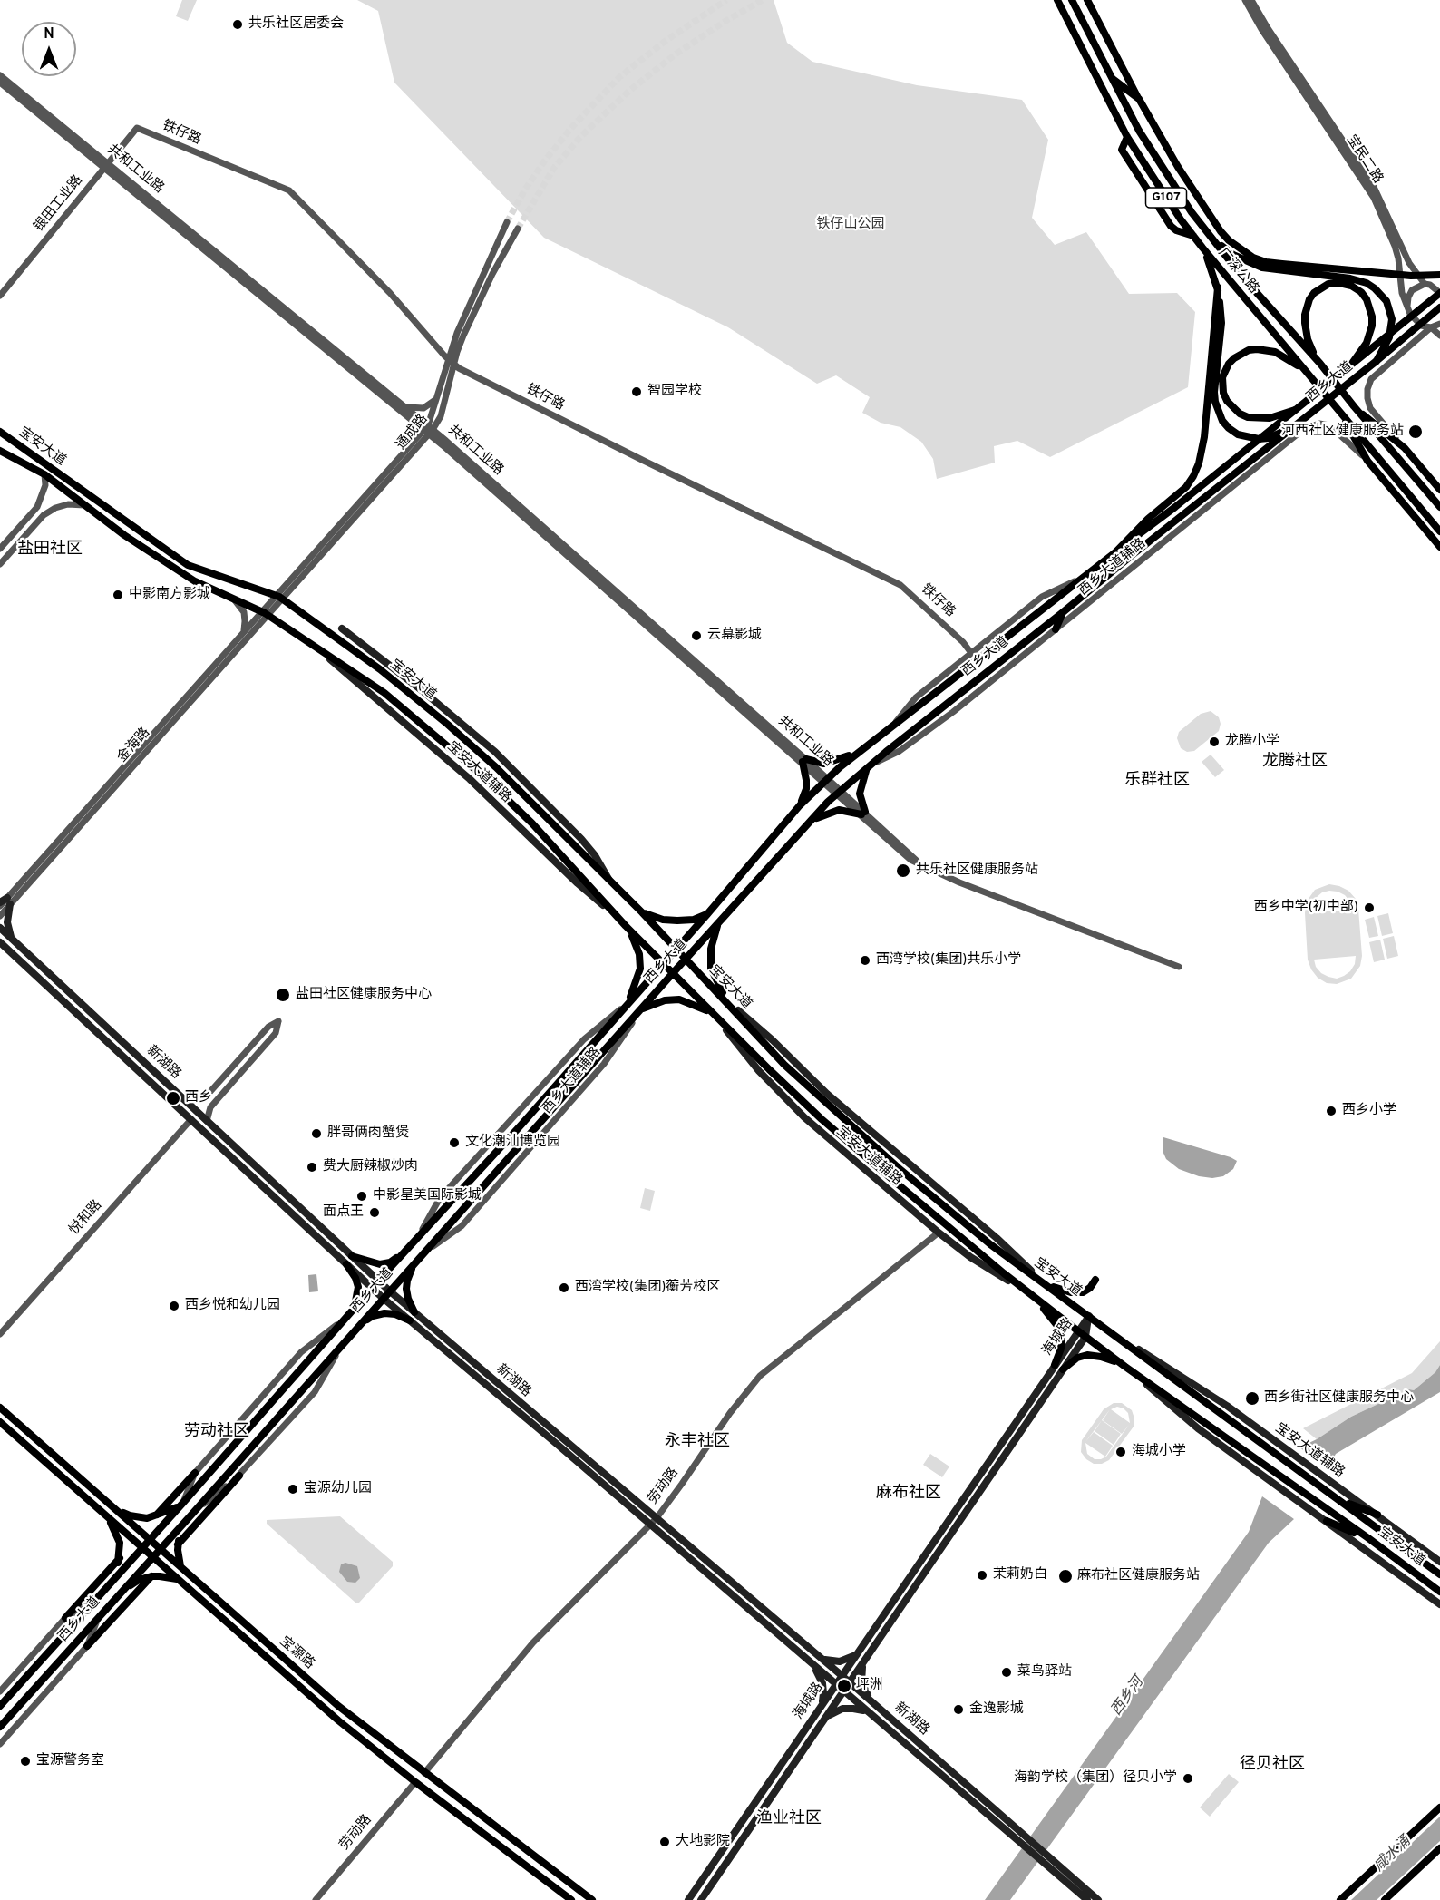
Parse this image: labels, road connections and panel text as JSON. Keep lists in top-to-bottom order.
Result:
{
  "streets": {
    "main road": [
      "G107",
      "广深公路",
      "西乡大道",
      "宝安大道",
      "宝安大道辅路",
      "新湖路",
      "海城路",
      "宝源路"
    ],
    "street": [
      "铁仔路",
      "宝民二路",
      "共和工业路",
      "银田工业路",
      "通成路",
      "西乡大道辅路",
      "金海路",
      "悦和路",
      "劳动路"
    ]
  },
  "crossings": [
    ["铁仔路", "银田工业路"],
    ["铁仔路", "西乡大道辅路"],
    ["宝民二路", "西乡大道"],
    ["共和工业路", "银田工业路"],
    ["共和工业路", "西乡大道"],
    ["共和工业路", "通成路"],
    ["西乡大道", "宝安大道"],
    ["西乡大道", "西乡大道辅路"],
    ["西乡大道", "新湖路"],
    ["西乡大道", "宝源路"],
    ["通成路", "金海路"],
    ["宝安大道", "金海路"],
    ["宝安大道", "宝安大道辅路"],
    ["宝安大道", "海城路"],
    ["宝安大道辅路", "劳动路"],
    ["新湖路", "悦和路"],
    ["新湖路", "海城路"],
    ["新湖路", "劳动路"],
    ["劳动路", "宝源路"]
  ],
  "districts": [
    "盐田社区",
    "龙腾社区",
    "乐群社区",
    "劳动社区",
    "永丰社区",
    "麻布社区",
    "径贝社区",
    "渔业社区"
  ],
  "water": ["西乡河", "咸水涌"],
  "parks": ["铁仔山公园"],
  "places": [
    "共乐社区居委会",
    "智园学校",
    "河西社区健康服务站",
    "中影南方影城",
    "云幕影城",
    "龙腾小学",
    "共乐社区健康服务站",
    "西乡中学(初中部)",
    "西湾学校(集团)共乐小学",
    "盐田社区健康服务中心",
    "西乡",
    "西乡小学",
    "胖哥俩·肉蟹煲",
    "文化潮汕博览园",
    "费大厨·辣椒炒肉",
    "中影星美国际影城",
    "面点王",
    "西湾学校(集团)蘅芳校区",
    "西乡悦和幼儿园",
    "西乡街社区健康服务中心",
    "海城小学",
    "宝源幼儿园",
    "茉莉奶白",
    "麻布社区健康服务站",
    "菜鸟驿站",
    "坪洲",
    "金逸影城",
    "宝源警务室",
    "海韵学校（集团）径贝小学",
    "大地影院"
  ],
  "north": "top"
}
